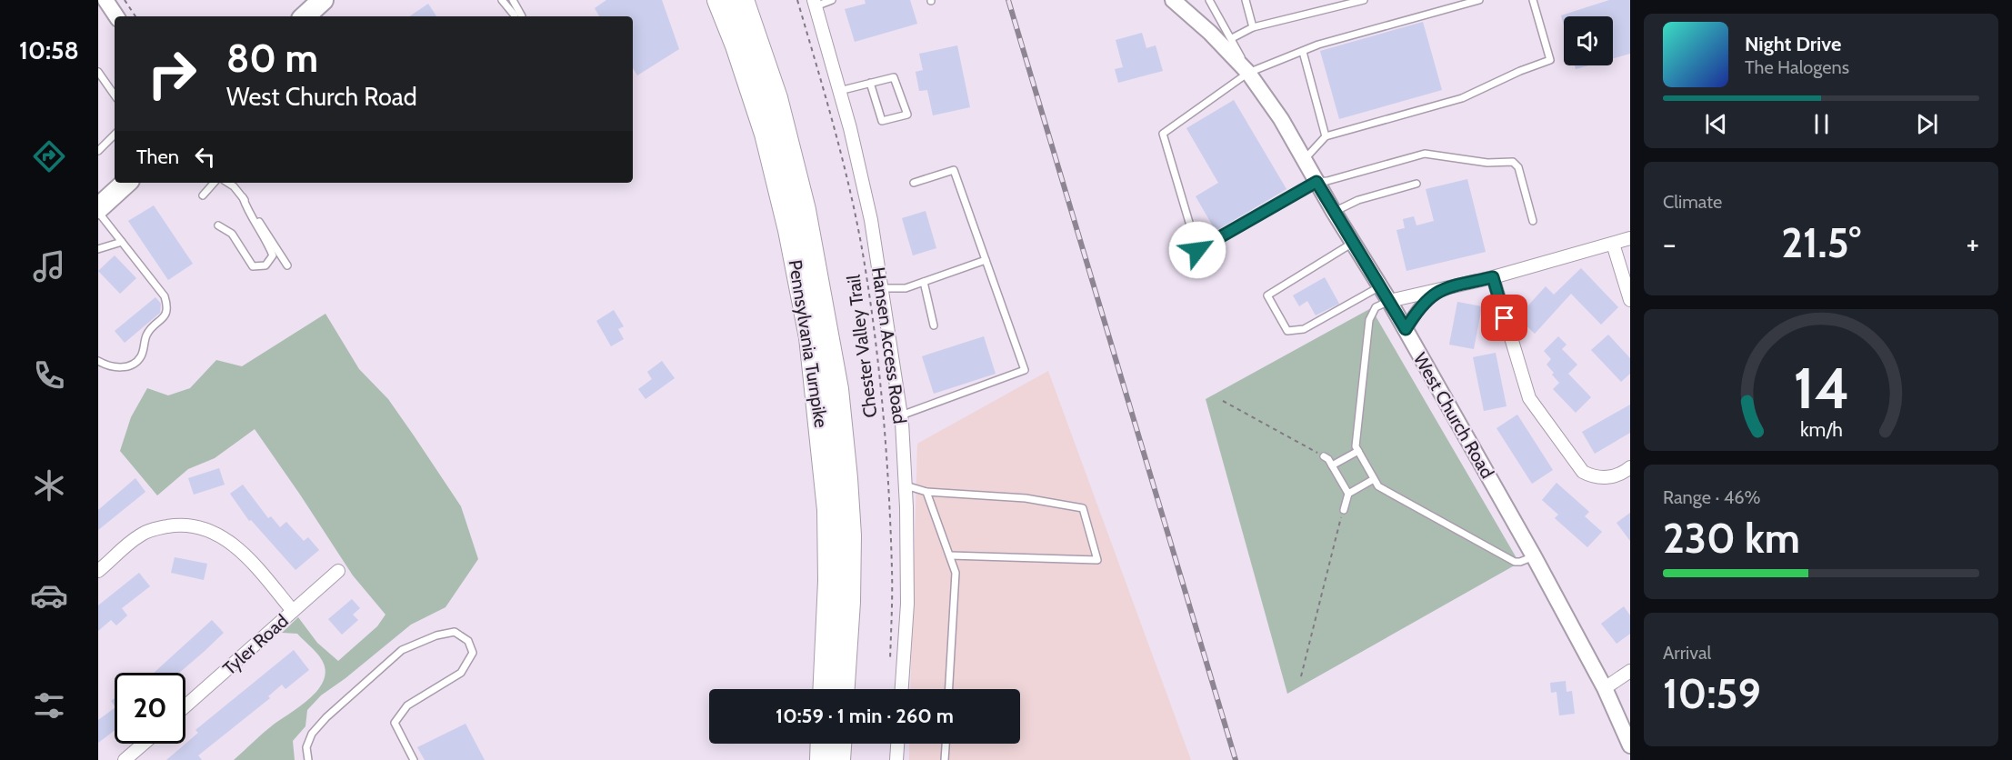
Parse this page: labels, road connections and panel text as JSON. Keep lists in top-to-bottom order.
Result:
{
  "streets": {
    "highway": ["Pennsylvania Turnpike"],
    "street": ["Hansen Access Road", "West Church Road", "Tyler Road"],
    "path": ["Chester Valley Trail"]
  },
  "page": {
    "tabs": "10:58",
    "turn": ["80 m", "West Church Road"],
    "song": ["Night Drive", "The Halogens"],
    "then": "Then",
    "tile": [
      "Climate",
      ["Range · 46%", "230 km"],
      ["Arrival", "10:59"]
    ],
    "heat": ["−", "21.5°", "+"],
    "limit": "20",
    "trip": "10:59 · 1 min · 260 m",
    "gauge": ["14", "km/h"]
  }
}
